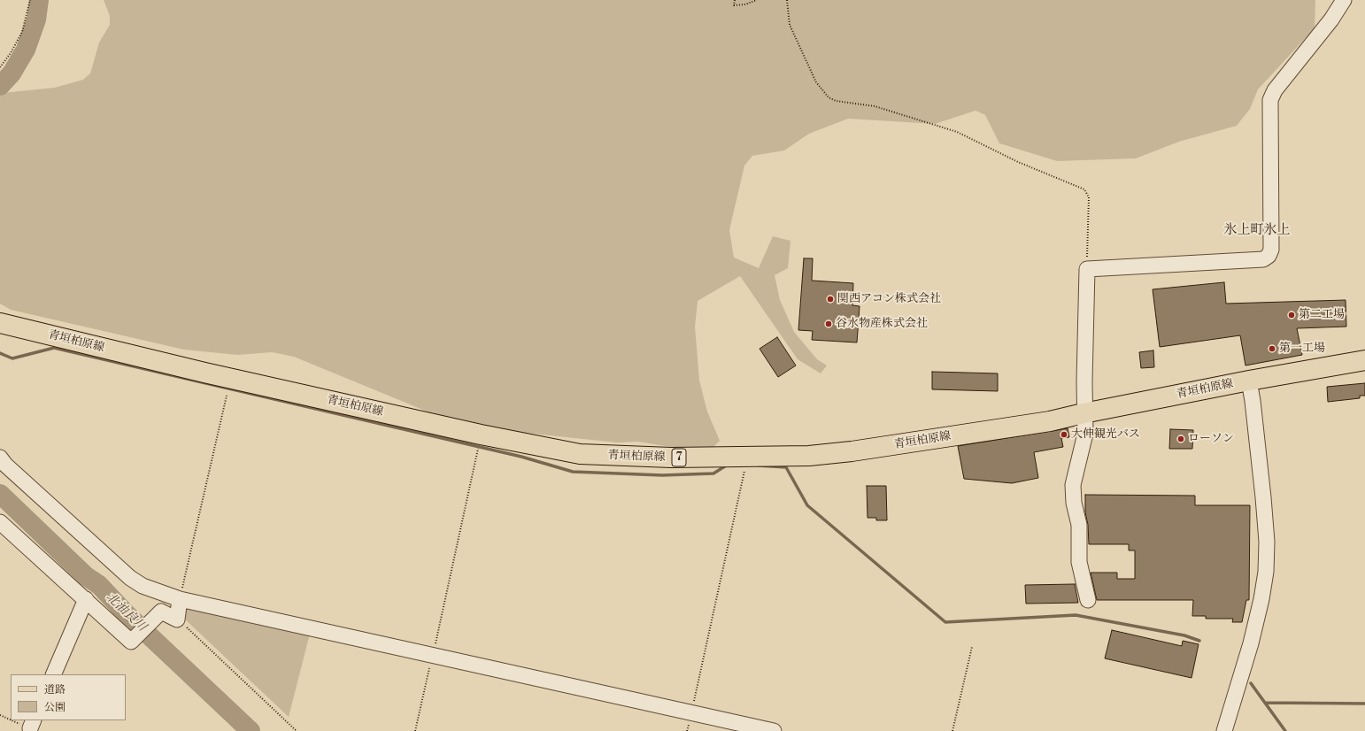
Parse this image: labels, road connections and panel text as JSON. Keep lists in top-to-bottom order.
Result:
{
  "streets": {
    "main road": ["青垣柏原線", "7"]
  },
  "districts": ["氷上町氷上"],
  "water": ["北油良川"],
  "places": [
    "関西アコン株式会社",
    "第二工場",
    "谷水物産株式会社",
    "第一工場",
    "大伸観光バス",
    "ローソン"
  ],
  "legend": ["道路", "公園"]
}
